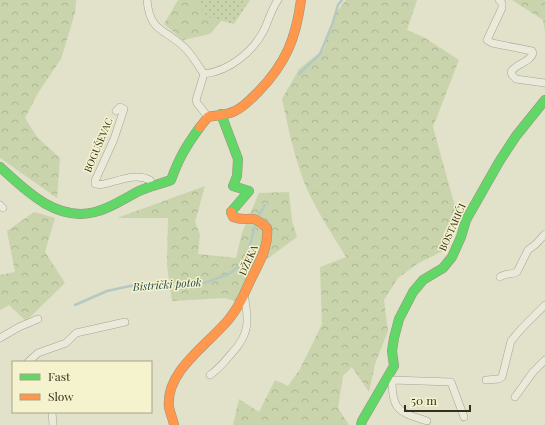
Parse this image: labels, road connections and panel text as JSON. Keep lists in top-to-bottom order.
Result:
{
  "streets": {
    "street": ["BOGUŠEVAC", "BOSTARIĆI", "DŽEKA"]
  },
  "water": ["Bistrički potok"],
  "legend": ["Fast", "Slow"],
  "scale_bar": "50 m"
}
